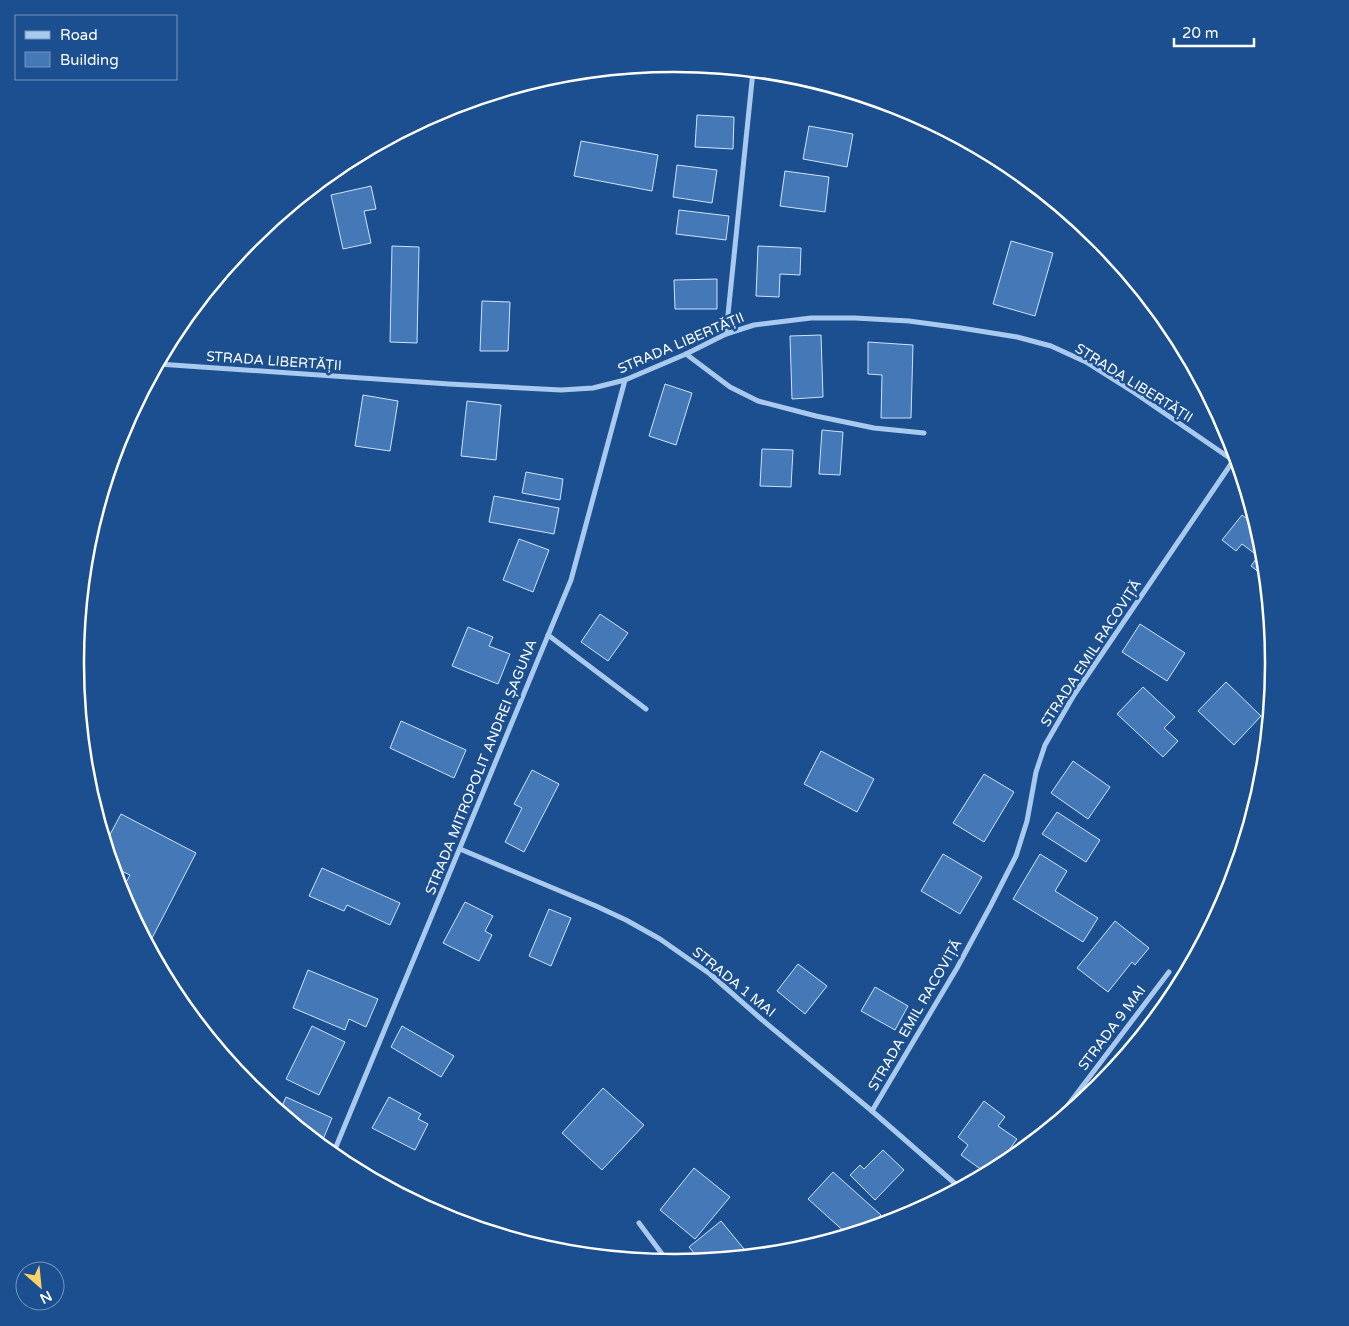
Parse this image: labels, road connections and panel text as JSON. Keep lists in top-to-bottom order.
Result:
{
  "streets": {
    "street": [
      "STRADA LIBERTĂȚII",
      "STRADA EMIL RACOVIȚĂ",
      "STRADA MITROPOLIT ANDREI ȘAGUNA",
      "STRADA 1 MAI",
      "STRADA 9 MAI"
    ]
  },
  "crossings": [
    ["STRADA LIBERTĂȚII", "STRADA MITROPOLIT ANDREI ȘAGUNA"],
    ["STRADA EMIL RACOVIȚĂ", "STRADA 1 MAI"],
    ["STRADA MITROPOLIT ANDREI ȘAGUNA", "STRADA 1 MAI"]
  ],
  "legend": ["Road", "Building"],
  "scale_bar": "20 m",
  "north": "bottom right"
}
